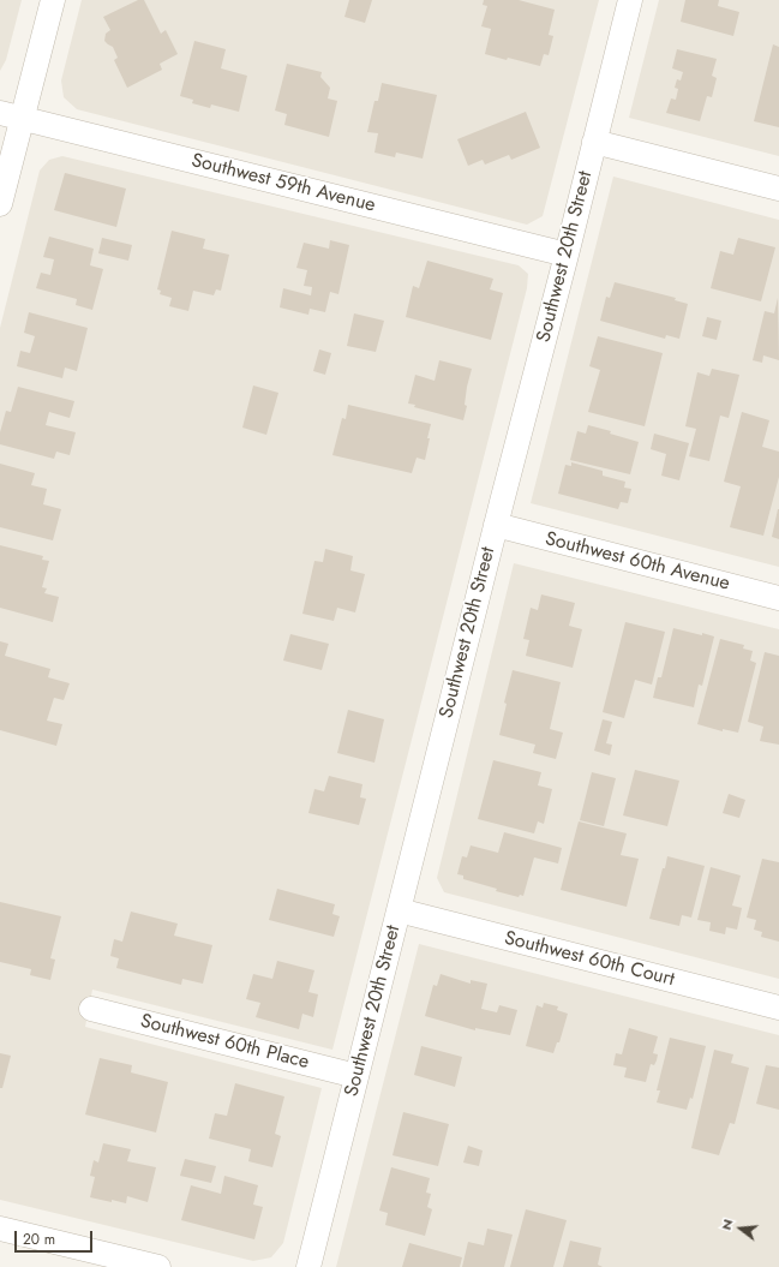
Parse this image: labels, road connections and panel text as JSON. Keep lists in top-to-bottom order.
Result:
{
  "streets": {
    "street": [
      "Southwest 59th Avenue",
      "Southwest 20th Street",
      "Southwest 60th Avenue",
      "Southwest 60th Court",
      "Southwest 60th Place"
    ]
  },
  "crossings": [
    ["Southwest 59th Avenue", "Southwest 20th Street"],
    ["Southwest 20th Street", "Southwest 60th Avenue"],
    ["Southwest 20th Street", "Southwest 60th Court"],
    ["Southwest 20th Street", "Southwest 60th Place"]
  ],
  "scale_bar": "20 m",
  "north": "left"
}
